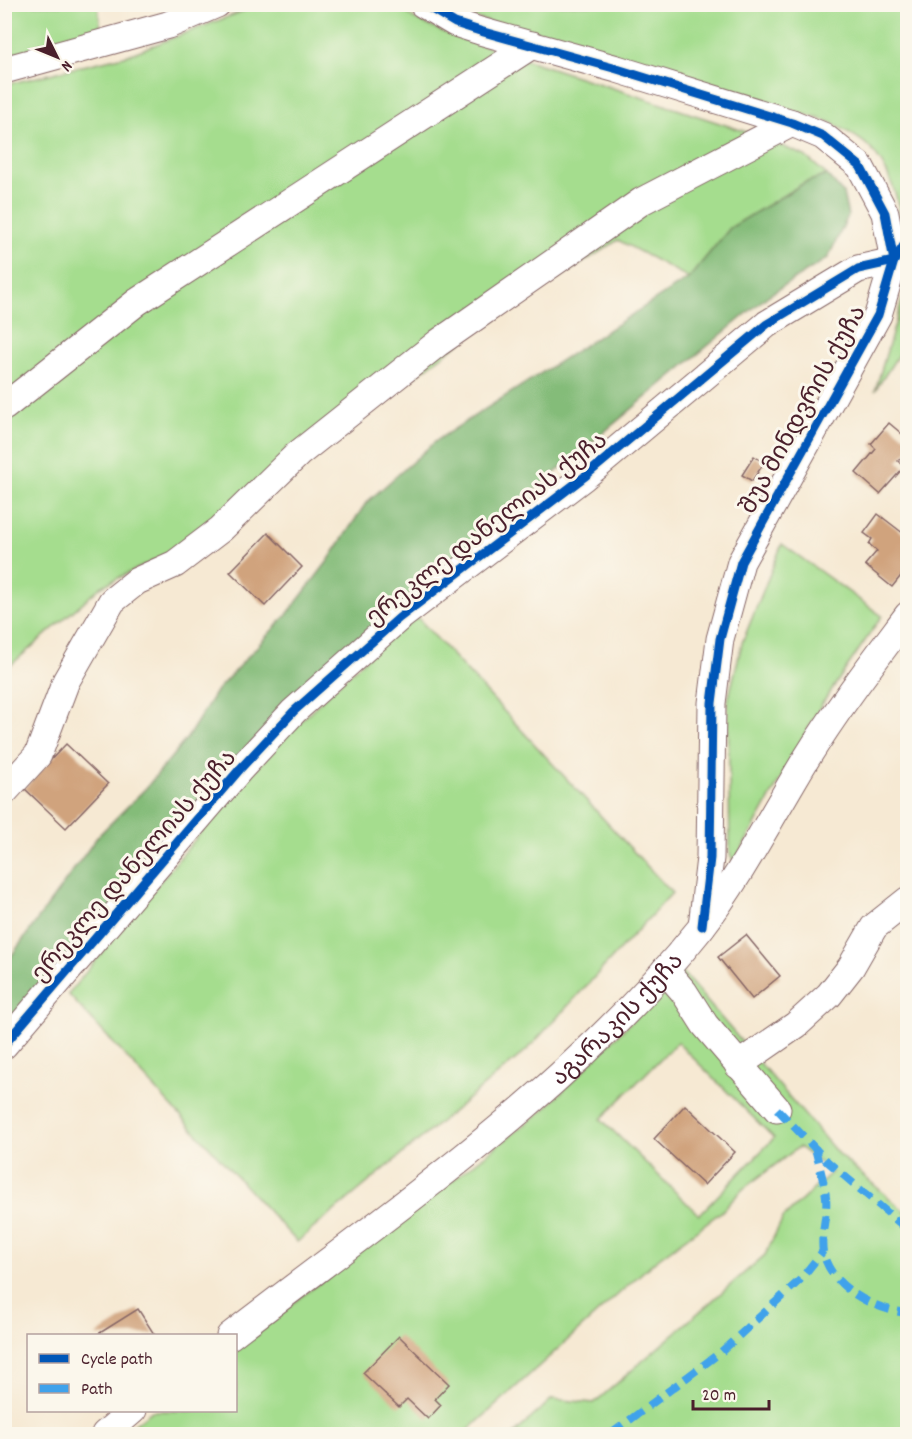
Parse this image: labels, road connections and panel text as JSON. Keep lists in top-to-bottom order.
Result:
{
  "streets": {
    "street": ["შუა მინდვრის ქუჩა", "ერეკლე დანელიას ქუჩა", "აგარაკის ქუჩა"]
  },
  "crossings": [
    ["შუა მინდვრის ქუჩა", "ერეკლე დანელიას ქუჩა"],
    ["შუა მინდვრის ქუჩა", "აგარაკის ქუჩა"]
  ],
  "legend": ["Cycle path", "Path"],
  "scale_bar": "20 m",
  "north": "bottom right"
}
